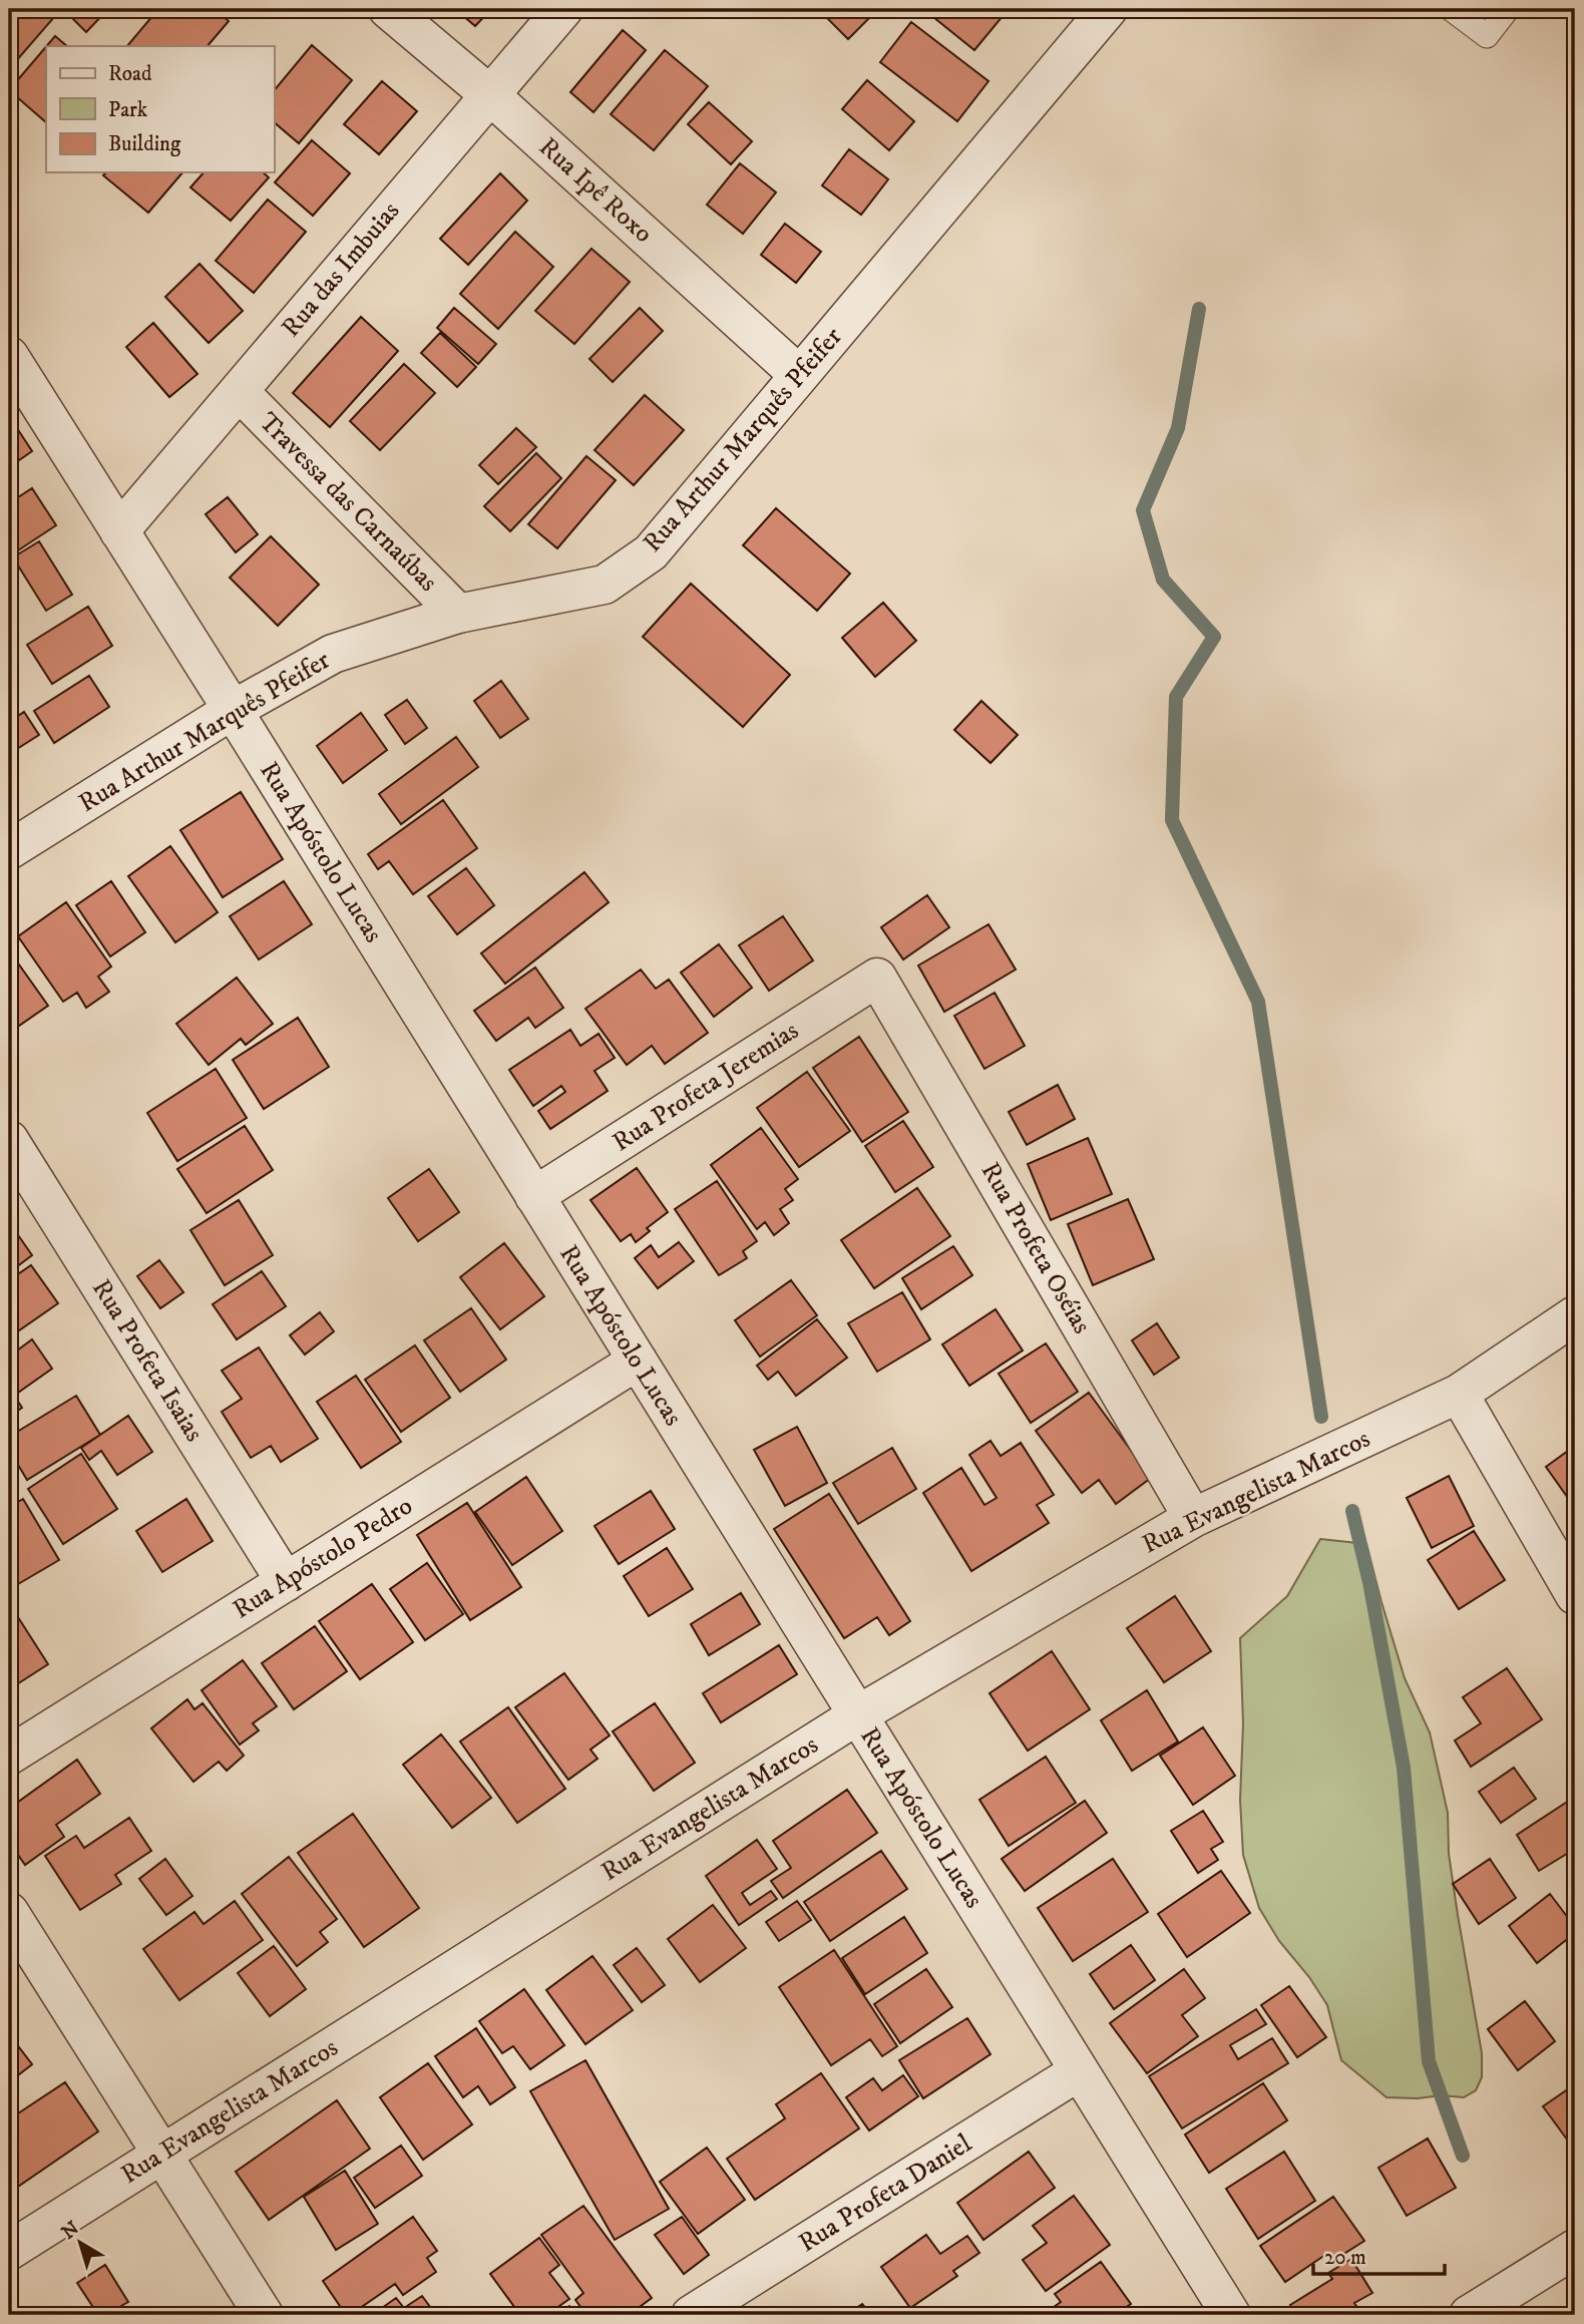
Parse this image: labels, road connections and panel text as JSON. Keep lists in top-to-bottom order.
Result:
{
  "streets": {
    "street": [
      "Rua Ipê Roxo",
      "Rua das Imbuias",
      "Rua Arthur Marquês Pfeifer",
      "Travessa das Carnaúbas",
      "Rua Apóstolo Lucas",
      "Rua Profeta Jeremias",
      "Rua Profeta Oséias",
      "Rua Profeta Isaias",
      "Rua Evangelista Marcos",
      "Rua Apóstolo Pedro",
      "Rua Profeta Daniel"
    ]
  },
  "crossings": [
    ["Rua Ipê Roxo", "Rua das Imbuias"],
    ["Rua Ipê Roxo", "Rua Arthur Marquês Pfeifer"],
    ["Rua das Imbuias", "Travessa das Carnaúbas"],
    ["Rua das Imbuias", "Rua Apóstolo Lucas"],
    ["Rua Arthur Marquês Pfeifer", "Travessa das Carnaúbas"],
    ["Rua Arthur Marquês Pfeifer", "Rua Apóstolo Lucas"],
    ["Rua Apóstolo Lucas", "Rua Profeta Jeremias"],
    ["Rua Apóstolo Lucas", "Rua Evangelista Marcos"],
    ["Rua Apóstolo Lucas", "Rua Apóstolo Pedro"],
    ["Rua Apóstolo Lucas", "Rua Profeta Daniel"],
    ["Rua Profeta Jeremias", "Rua Profeta Oséias"],
    ["Rua Profeta Oséias", "Rua Evangelista Marcos"],
    ["Rua Profeta Isaias", "Rua Apóstolo Pedro"]
  ],
  "legend": ["Road", "Park", "Building"],
  "scale_bar": "20 m",
  "north": "top left"
}
